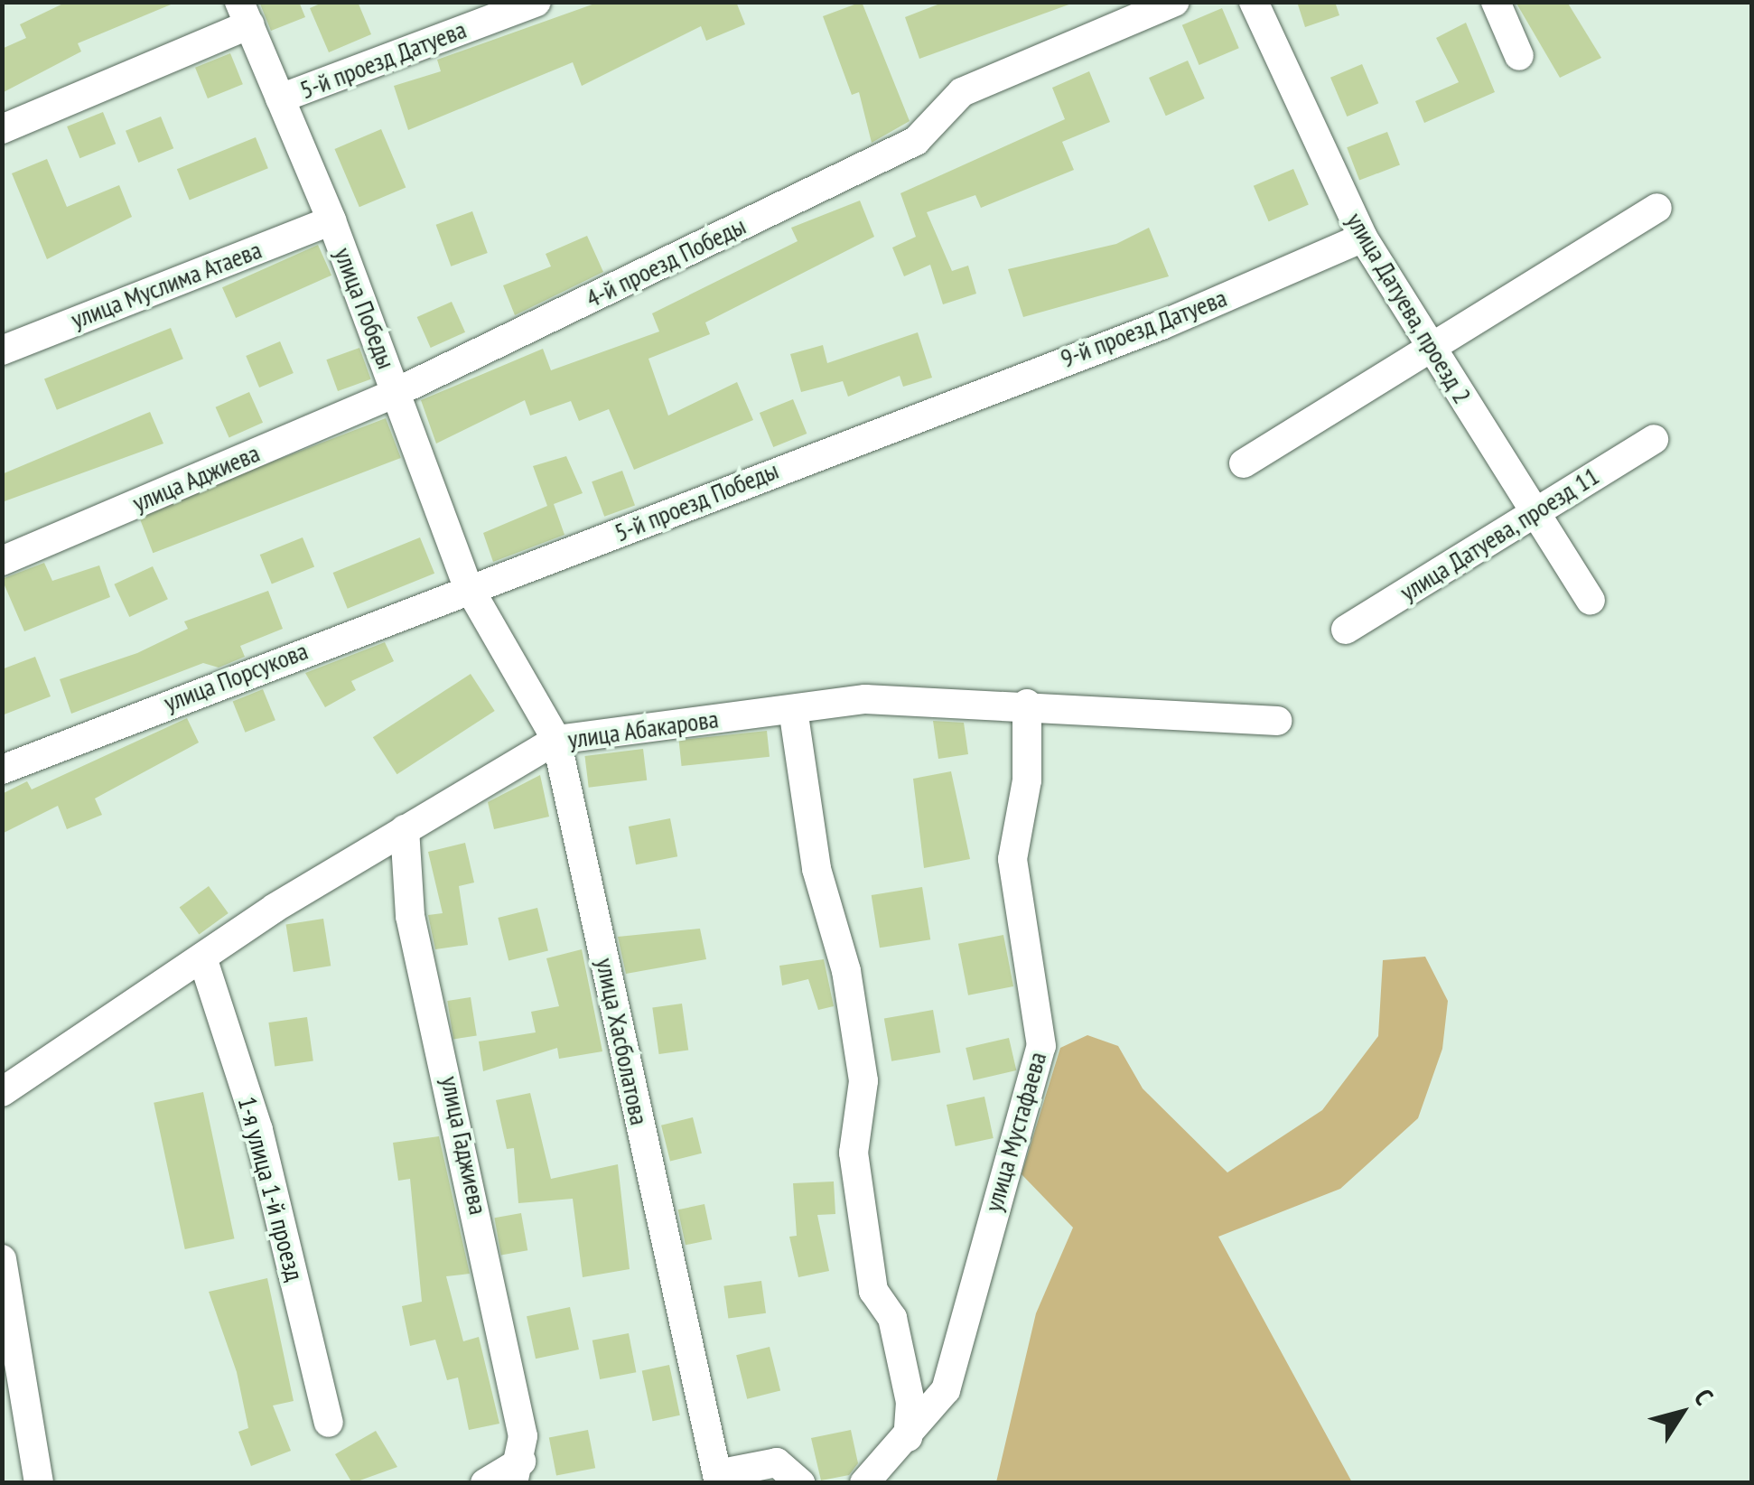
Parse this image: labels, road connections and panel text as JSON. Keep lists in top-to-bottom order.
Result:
{
  "streets": {
    "street": [
      "5-й проезд Датуева",
      "4-й проезд Победы",
      "улица Муслима Атаева",
      "улица Победы",
      "улица Датуева, проезд 2",
      "9-й проезд Датуева",
      "улица Аджиева",
      "5-й проезд Победы",
      "улица Датуева, проезд 11",
      "улица Порсукова",
      "улица Абакарова",
      "улица Хасболатова",
      "улица Мустафаева",
      "улица Гаджиева",
      "1-я улица 1-й проезд"
    ]
  },
  "crossings": [
    ["5-й проезд Датуева", "улица Победы"],
    ["4-й проезд Победы", "улица Победы"],
    ["4-й проезд Победы", "улица Аджиева"],
    ["улица Муслима Атаева", "улица Победы"],
    ["улица Победы", "улица Аджиева"],
    ["улица Победы", "5-й проезд Победы"],
    ["улица Победы", "улица Порсукова"],
    ["улица Победы", "улица Хасболатова"],
    ["улица Датуева, проезд 2", "9-й проезд Датуева"],
    ["улица Датуева, проезд 2", "улица Датуева, проезд 11"],
    ["9-й проезд Датуева", "5-й проезд Победы"],
    ["5-й проезд Победы", "улица Порсукова"],
    ["5-й проезд Победы", "улица Хасболатова"],
    ["улица Порсукова", "улица Хасболатова"],
    ["улица Абакарова", "улица Хасболатова"],
    ["улица Абакарова", "улица Мустафаева"],
    ["улица Абакарова", "улица Гаджиева"],
    ["улица Абакарова", "1-я улица 1-й проезд"]
  ],
  "north": "top right"
}
